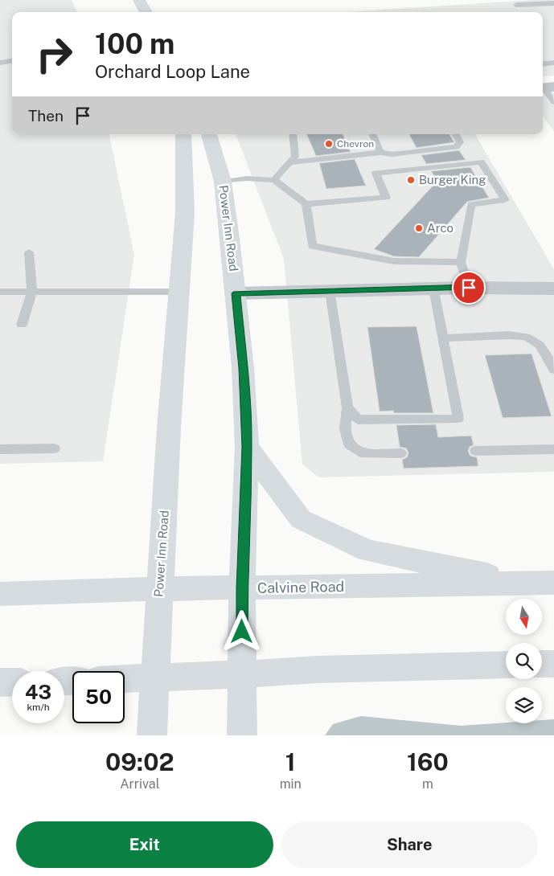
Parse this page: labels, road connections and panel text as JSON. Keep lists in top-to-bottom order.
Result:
{
  "streets": {
    "main road": ["Power Inn Road", "Calvine Road"]
  },
  "crossings": [
    ["Power Inn Road", "Calvine Road"]
  ],
  "places": ["Chevron", "Burger King", "Arco"],
  "north": "bottom",
  "page": {
    "turn": ["100 m", "Orchard Loop Lane"],
    "then": "Then",
    "speed": "43 km/h",
    "limit": "50",
    "eta": [
      "09:02",
      "Arrival",
      "1",
      "min",
      "160",
      "m"
    ],
    "buttons": ["Exit", "Share"]
  }
}
